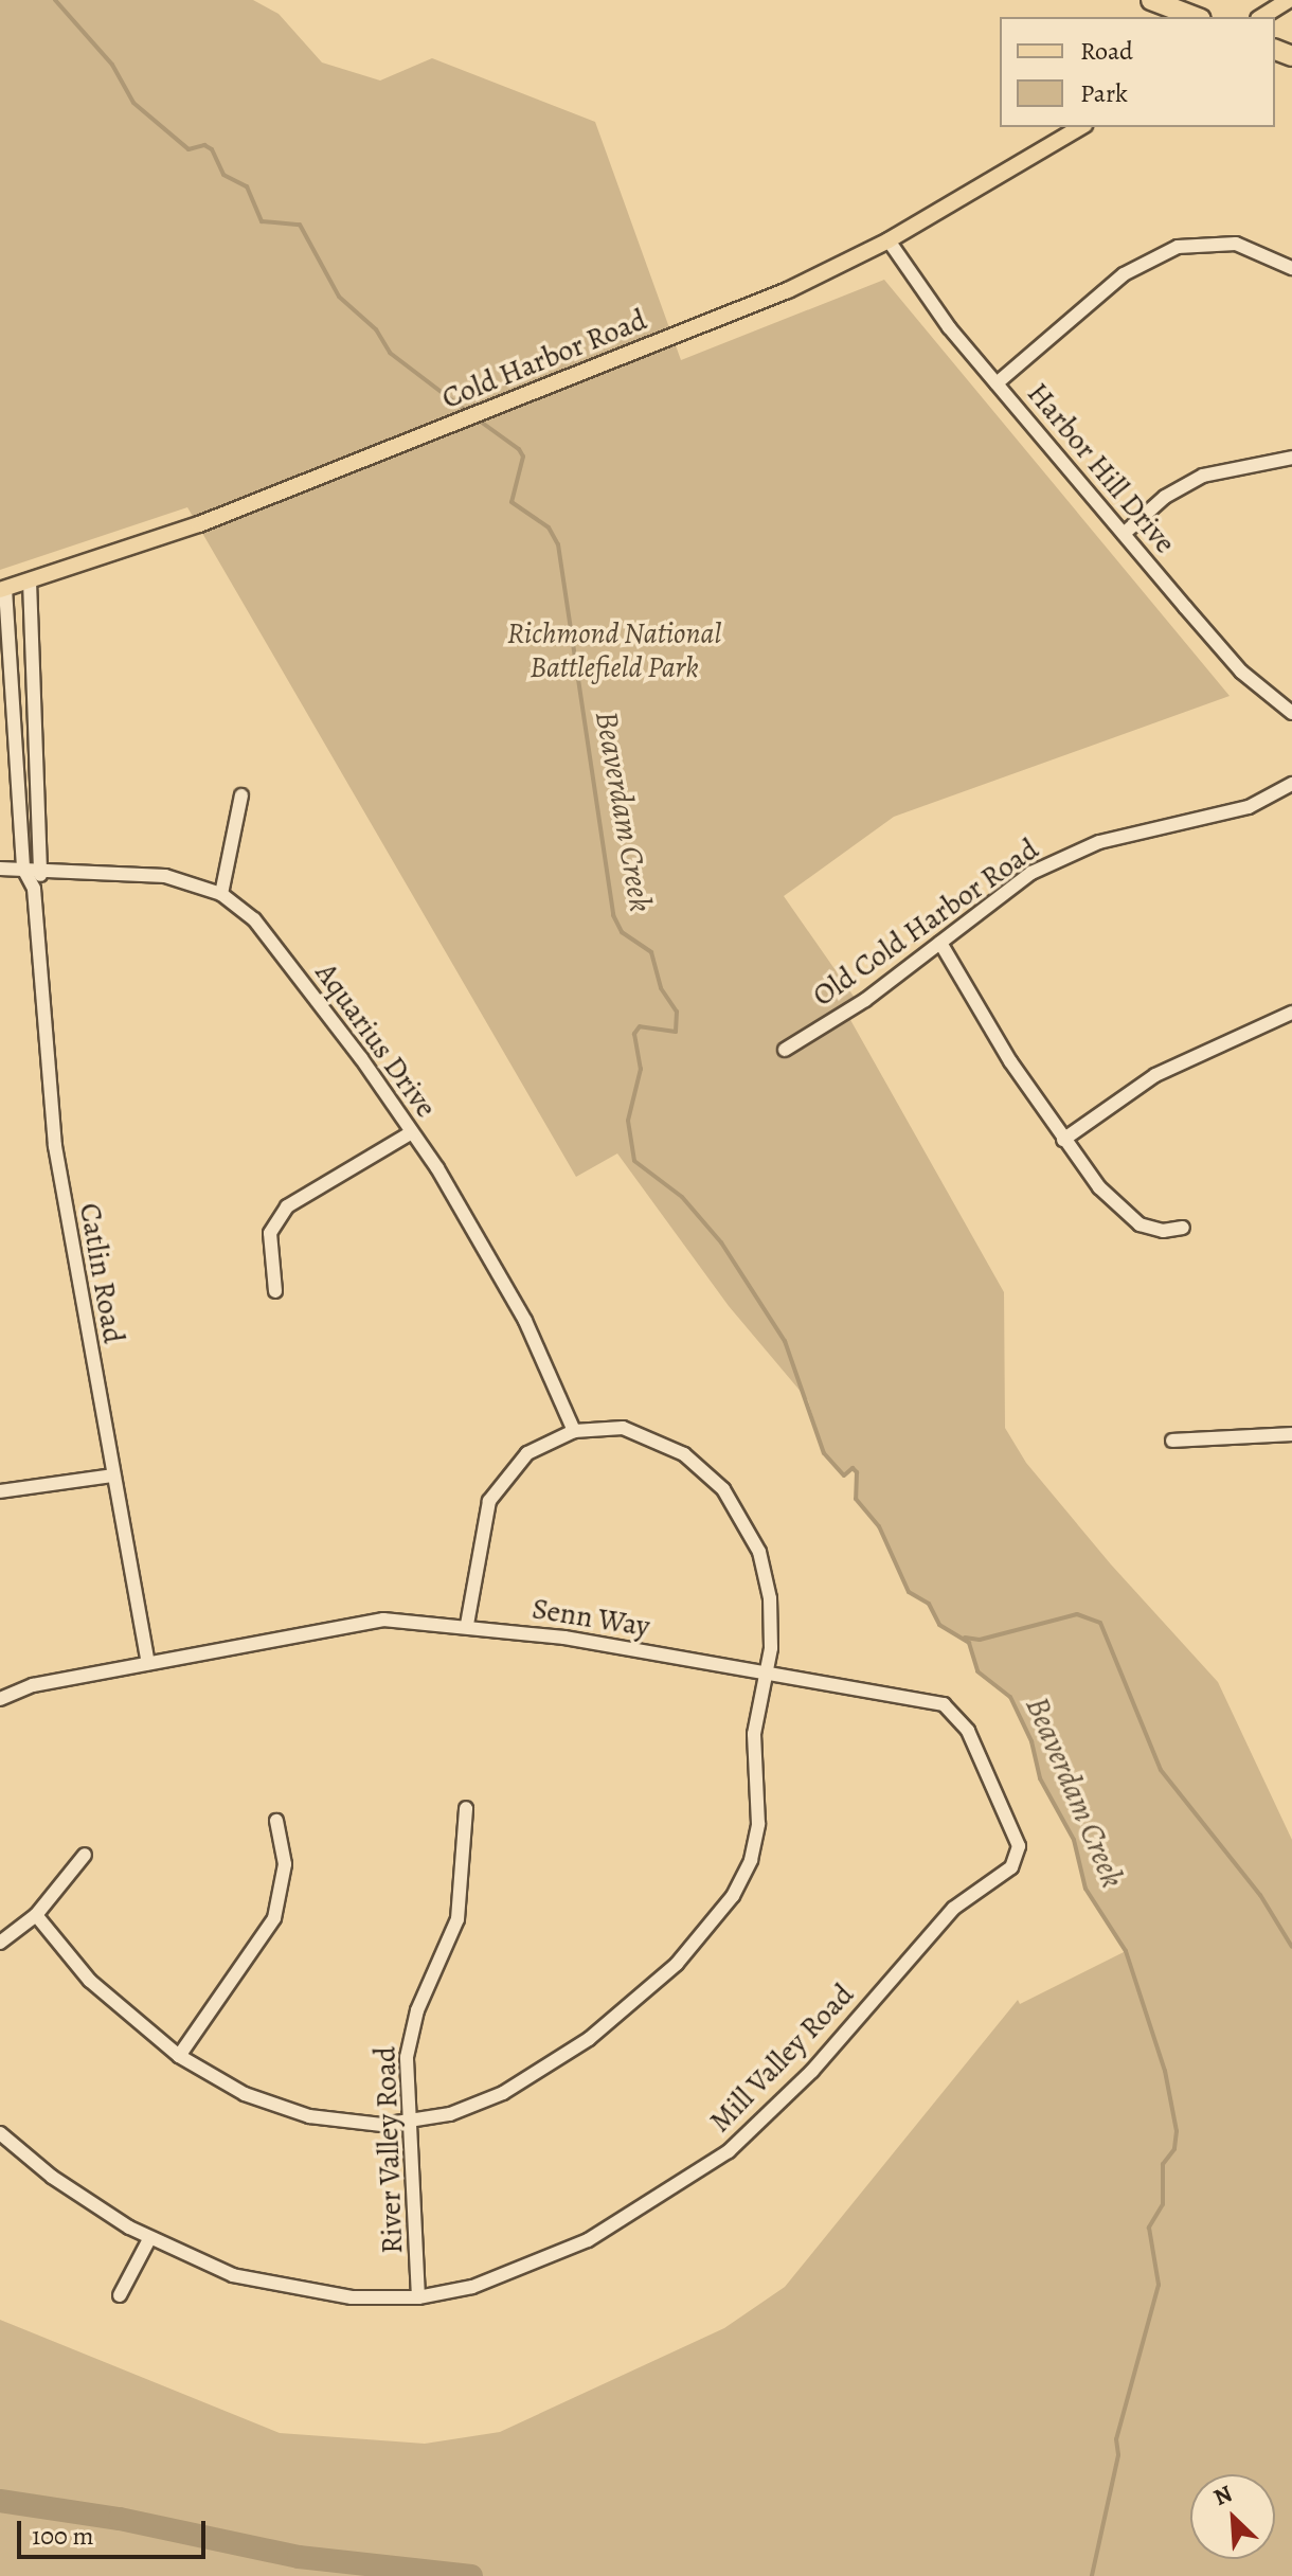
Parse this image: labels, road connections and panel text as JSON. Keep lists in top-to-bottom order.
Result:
{
  "streets": {
    "main road": ["Cold Harbor Road"],
    "street": [
      "Harbor Hill Drive",
      "Old Cold Harbor Road",
      "Aquarius Drive",
      "Catlin Road",
      "Senn Way",
      "Mill Valley Road",
      "River Valley Road"
    ]
  },
  "crossings": [
    ["Cold Harbor Road", "Harbor Hill Drive"],
    ["Cold Harbor Road", "Catlin Road"],
    ["Aquarius Drive", "Catlin Road"],
    ["Catlin Road", "Senn Way"],
    ["Senn Way", "Mill Valley Road"],
    ["Mill Valley Road", "River Valley Road"]
  ],
  "water": ["Beaverdam Creek"],
  "parks": ["Richmond National Battlefield Park"],
  "legend": ["Road", "Park"],
  "scale_bar": "100 m",
  "north": "top left"
}
